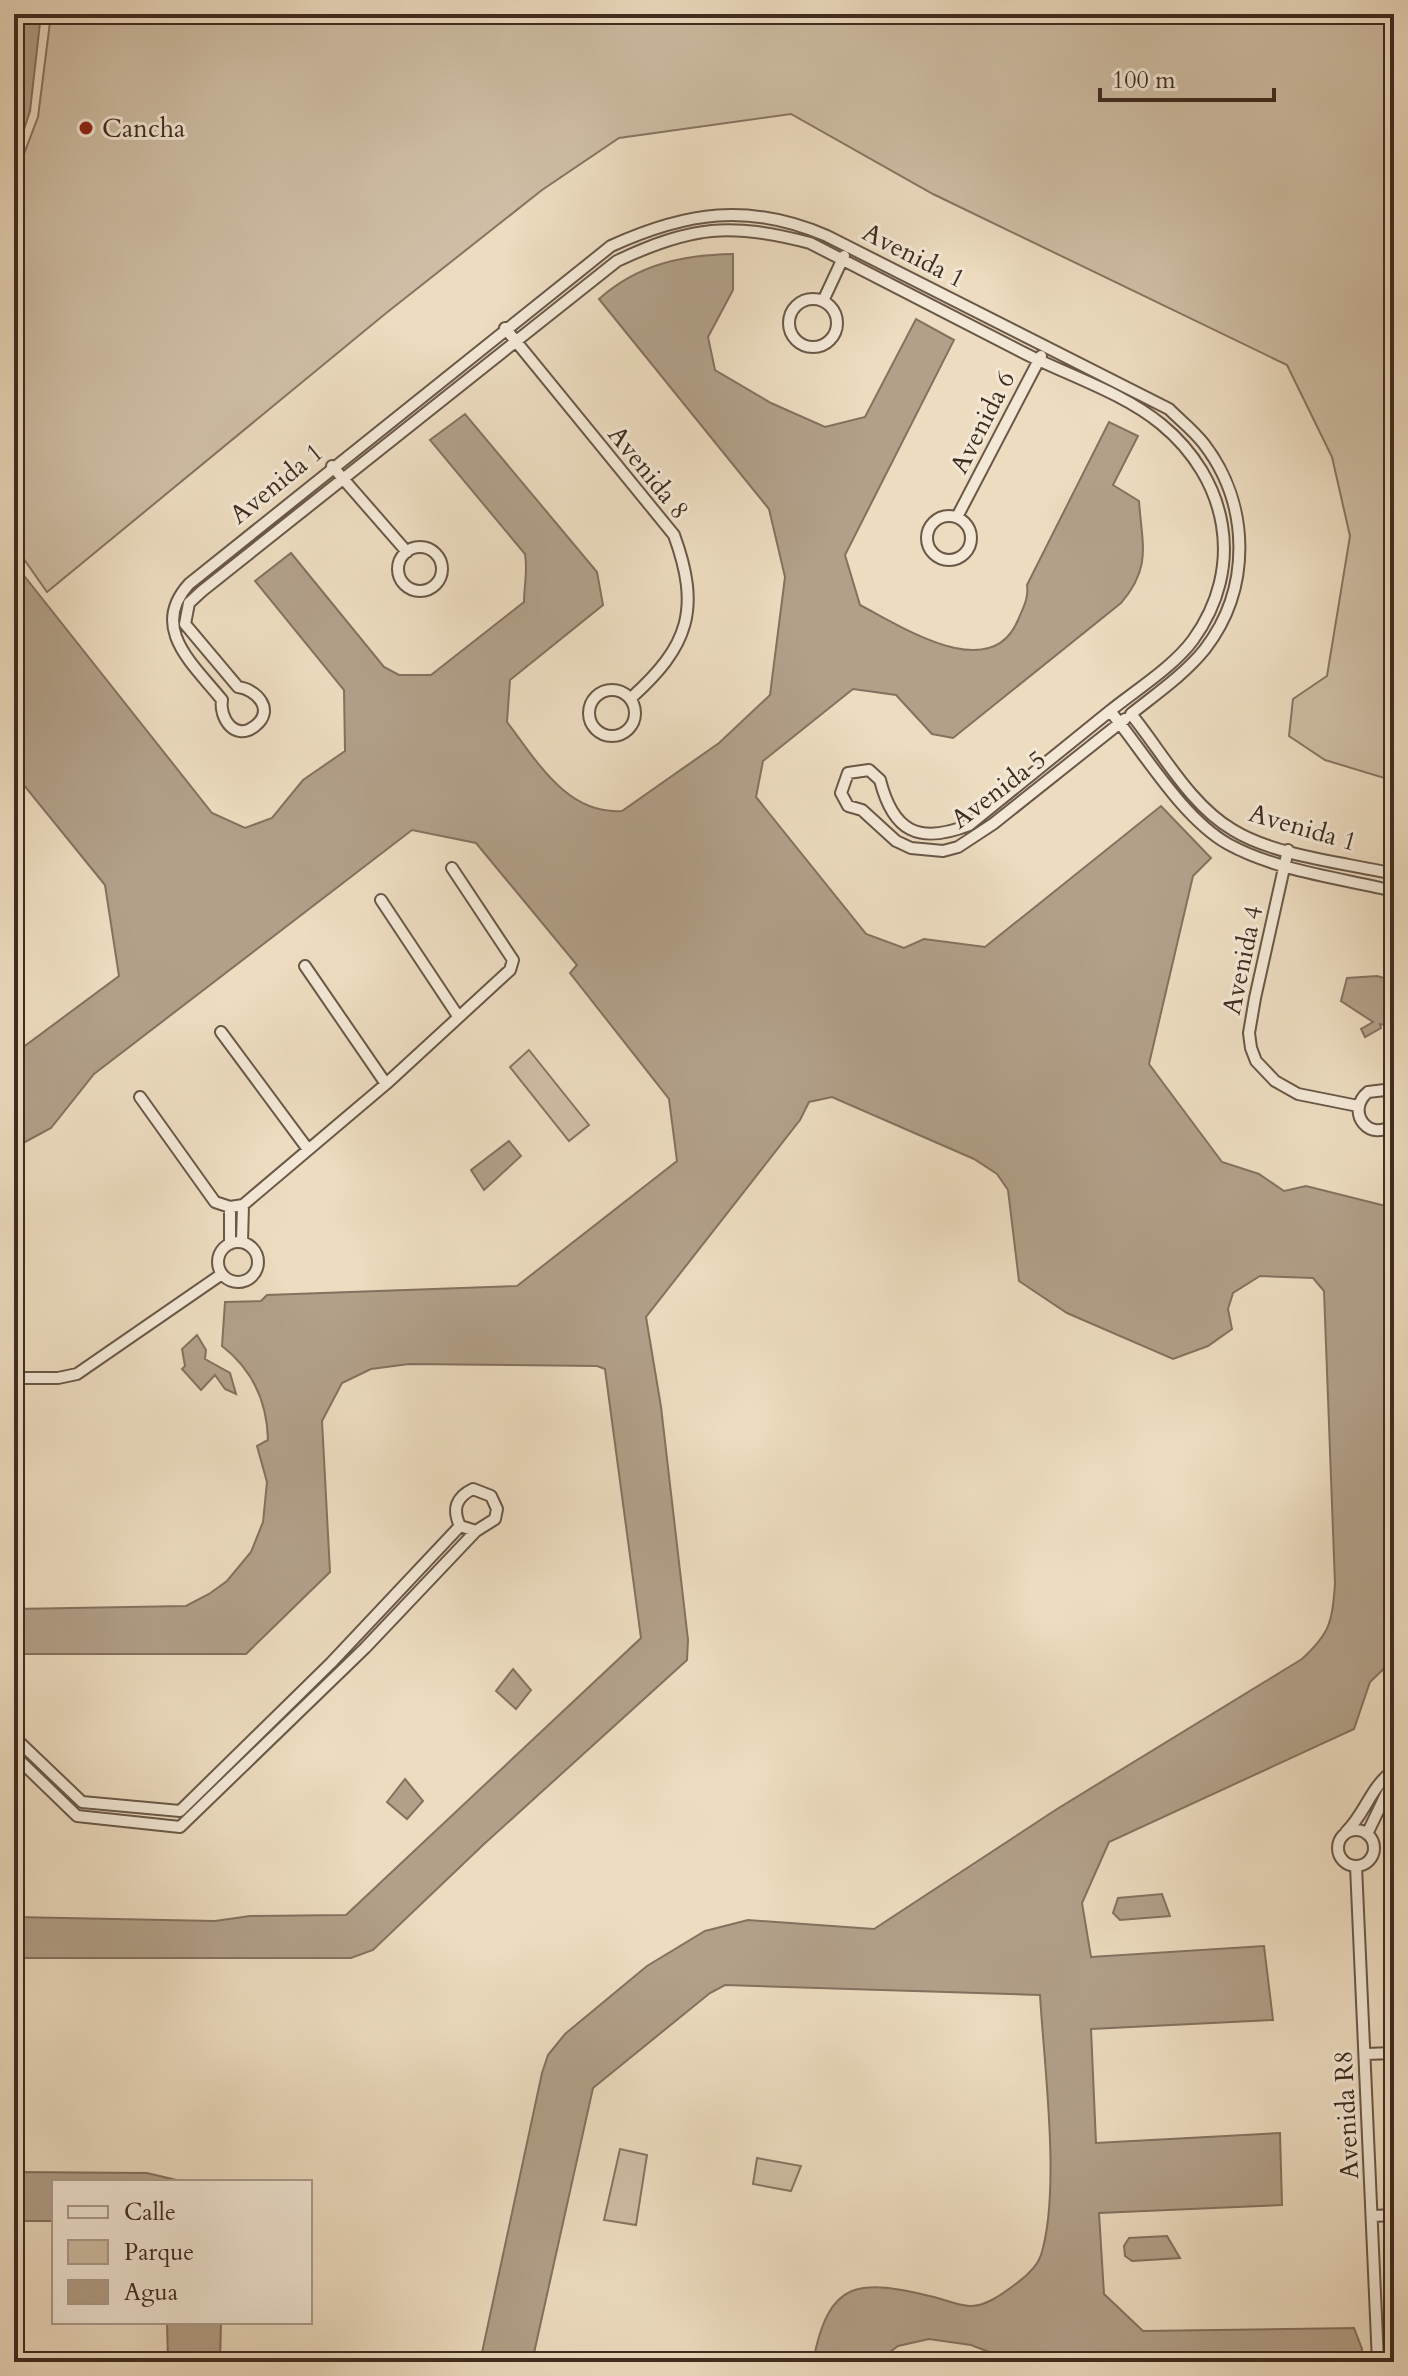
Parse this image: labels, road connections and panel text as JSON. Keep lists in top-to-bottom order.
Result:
{
  "streets": {
    "street": [
      "Avenida 1",
      "Avenida 6",
      "Avenida 8",
      "Avenida 5",
      "Avenida 4",
      "Avenida R8"
    ]
  },
  "crossings": [
    ["Avenida 1", "Avenida 6"],
    ["Avenida 1", "Avenida 8"],
    ["Avenida 1", "Avenida 5"],
    ["Avenida 1", "Avenida 4"]
  ],
  "places": ["Cancha"],
  "legend": ["Calle", "Parque", "Agua"],
  "scale_bar": "100 m"
}
